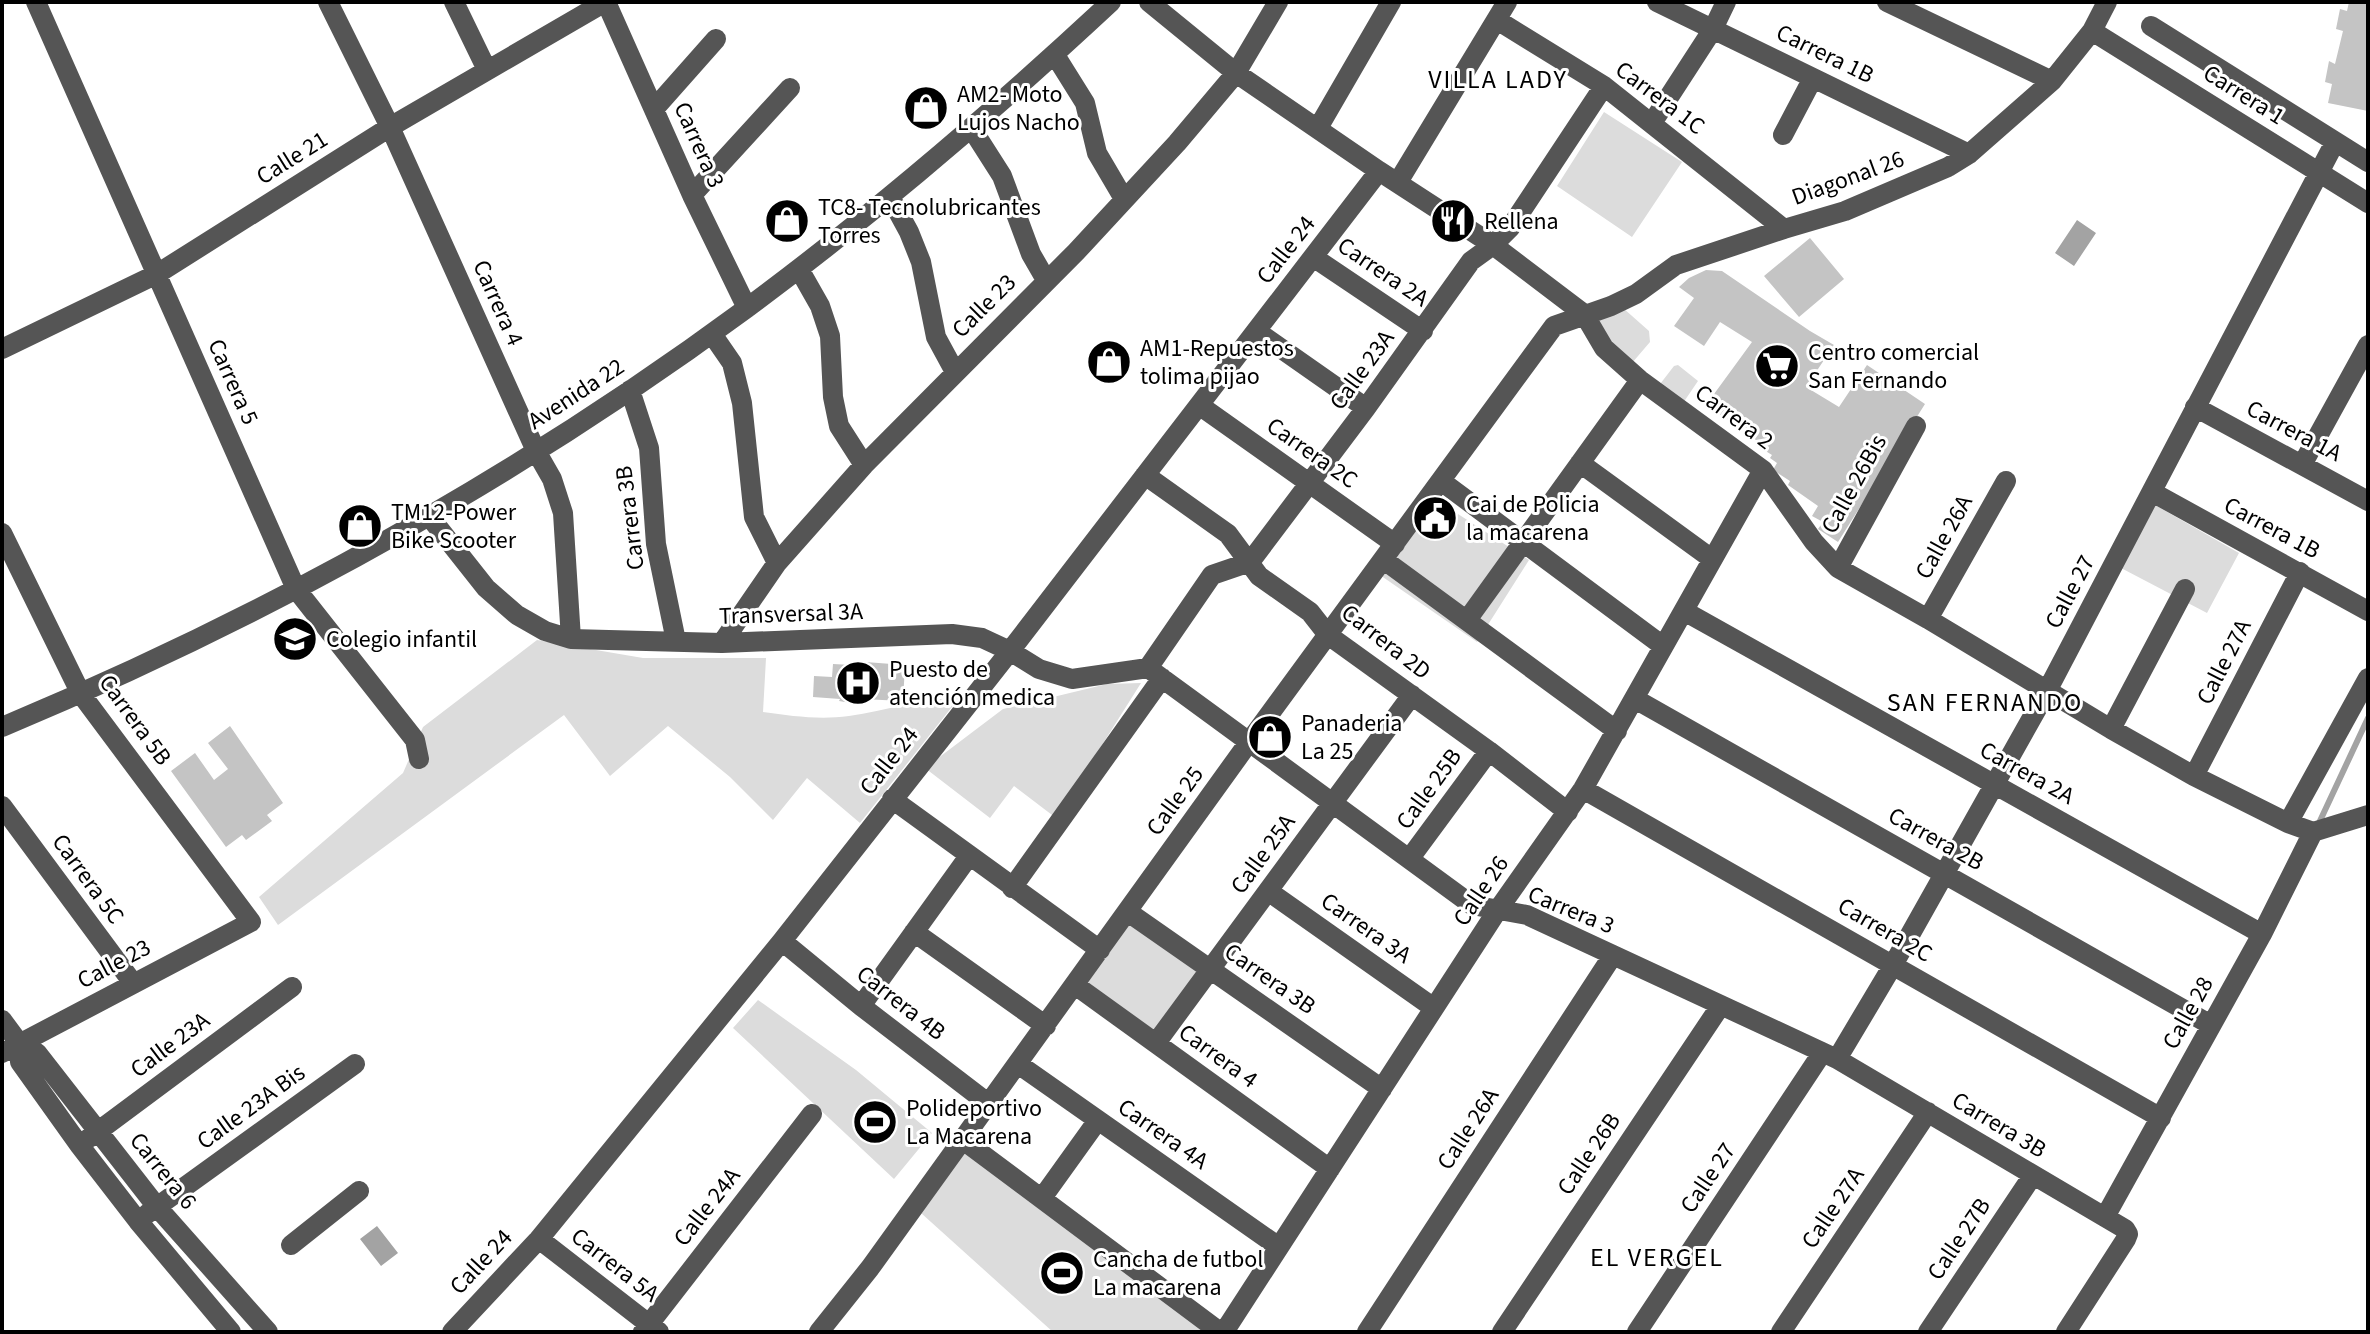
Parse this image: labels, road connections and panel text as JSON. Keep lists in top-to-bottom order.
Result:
{
  "streets": {
    "street": [
      "Carrera 1B",
      "Carrera 1",
      "Carrera 1C",
      "Carrera 3",
      "Calle 21",
      "Diagonal 26",
      "Calle 24",
      "Carrera 2A",
      "Carrera 4",
      "Calle 23",
      "Calle 23A",
      "Carrera 5",
      "Avenida 22",
      "Carrera 2",
      "Carrera 1A",
      "Carrera 2C",
      "Calle 26Bis",
      "Carrera 3B",
      "Calle 26A",
      "Calle 27",
      "Transversal 3A",
      "Carrera 2D",
      "Calle 27A",
      "Carrera 5B",
      "Calle 25B",
      "Calle 25",
      "Carrera 2B",
      "Calle 25A",
      "Carrera 5C",
      "Calle 26",
      "Carrera 3A",
      "Carrera 4B",
      "Calle 28",
      "Calle 23A Bis",
      "Carrera 4A",
      "Calle 26B",
      "Carrera 6",
      "Calle 24A",
      "Calle 27B",
      "Carrera 5A"
    ]
  },
  "crossings": [
    ["Carrera 1B", "Diagonal 26"],
    ["Carrera 1B", "Calle 27"],
    ["Carrera 1B", "Calle 27A"],
    ["Carrera 1", "Diagonal 26"],
    ["Carrera 1", "Calle 27"],
    ["Carrera 1C", "Diagonal 26"],
    ["Carrera 1C", "Calle 23A"],
    ["Carrera 3", "Calle 21"],
    ["Carrera 3", "Avenida 22"],
    ["Carrera 3", "Carrera 3B"],
    ["Carrera 3", "Calle 26A"],
    ["Carrera 3", "Calle 27"],
    ["Carrera 3", "Calle 25B"],
    ["Carrera 3", "Calle 25"],
    ["Carrera 3", "Calle 25A"],
    ["Carrera 3", "Calle 26"],
    ["Carrera 3", "Calle 26B"],
    ["Calle 21", "Carrera 4"],
    ["Calle 21", "Carrera 5"],
    ["Diagonal 26", "Carrera 2"],
    ["Diagonal 26", "Calle 25"],
    ["Calle 24", "Carrera 2A"],
    ["Calle 24", "Carrera 2"],
    ["Calle 24", "Carrera 2C"],
    ["Calle 24", "Transversal 3A"],
    ["Calle 24", "Carrera 2D"],
    ["Calle 24", "Carrera 4B"],
    ["Calle 24", "Carrera 5A"],
    ["Carrera 2A", "Calle 23A"],
    ["Carrera 2A", "Calle 27"],
    ["Carrera 2A", "Calle 26"],
    ["Carrera 2A", "Calle 28"],
    ["Carrera 4", "Avenida 22"],
    ["Carrera 4", "Transversal 3A"],
    ["Carrera 4", "Calle 25"],
    ["Carrera 4", "Calle 25A"],
    ["Carrera 4", "Calle 26"],
    ["Calle 23", "Carrera 2"],
    ["Calle 23", "Transversal 3A"],
    ["Calle 23", "Carrera 5B"],
    ["Calle 23", "Carrera 5C"],
    ["Calle 23", "Carrera 6"],
    ["Calle 23A", "Carrera 2"],
    ["Calle 23A", "Carrera 2C"],
    ["Calle 23A", "Carrera 2D"],
    ["Calle 23A", "Carrera 6"],
    ["Carrera 5", "Avenida 22"],
    ["Avenida 22", "Carrera 3B"],
    ["Avenida 22", "Carrera 5B"],
    ["Carrera 2", "Calle 26Bis"],
    ["Carrera 2", "Calle 26A"],
    ["Carrera 2", "Calle 27"],
    ["Carrera 2", "Calle 27A"],
    ["Carrera 2", "Calle 25"],
    ["Carrera 2", "Calle 26"],
    ["Carrera 2", "Calle 28"],
    ["Carrera 1A", "Calle 27"],
    ["Carrera 2C", "Calle 27"],
    ["Carrera 2C", "Calle 25"],
    ["Carrera 2C", "Calle 26"],
    ["Carrera 2C", "Calle 28"],
    ["Carrera 3B", "Calle 27"],
    ["Carrera 3B", "Transversal 3A"],
    ["Carrera 3B", "Calle 27A"],
    ["Carrera 3B", "Calle 25"],
    ["Carrera 3B", "Calle 25A"],
    ["Carrera 3B", "Calle 26"],
    ["Carrera 3B", "Calle 28"],
    ["Carrera 3B", "Calle 27B"],
    ["Calle 27", "Carrera 2B"],
    ["Carrera 2D", "Calle 25B"],
    ["Carrera 2D", "Calle 25"],
    ["Carrera 2D", "Calle 25A"],
    ["Carrera 2D", "Calle 26"],
    ["Calle 25", "Carrera 4B"],
    ["Calle 25", "Carrera 4A"],
    ["Carrera 2B", "Calle 26"],
    ["Carrera 2B", "Calle 28"],
    ["Calle 25A", "Carrera 3A"],
    ["Calle 26", "Carrera 3A"],
    ["Calle 26", "Carrera 4A"],
    ["Calle 23A Bis", "Carrera 6"],
    ["Calle 24A", "Carrera 5A"]
  ],
  "districts": ["VILLA LADY", "SAN FERNANDO", "EL VERGEL"],
  "places": {
    "shop": [
      "AM2- Moto Lujos Nacho",
      "TC8- Tecnolubricantes Torres",
      "AM1-Repuestos tolima pijao",
      "TM12-Power Bike Scooter",
      "Panaderia La 25"
    ],
    "restaurant": ["Rellena"],
    "supermarket": ["Centro comercial San Fernando"],
    "public building": ["Cai de Policia la macarena"],
    "school or university": ["Colegio infantil"],
    "hospital": ["Puesto de atención medica"],
    "sports": ["Polideportivo La Macarena", "Cancha de futbol La macarena"]
  }
}
